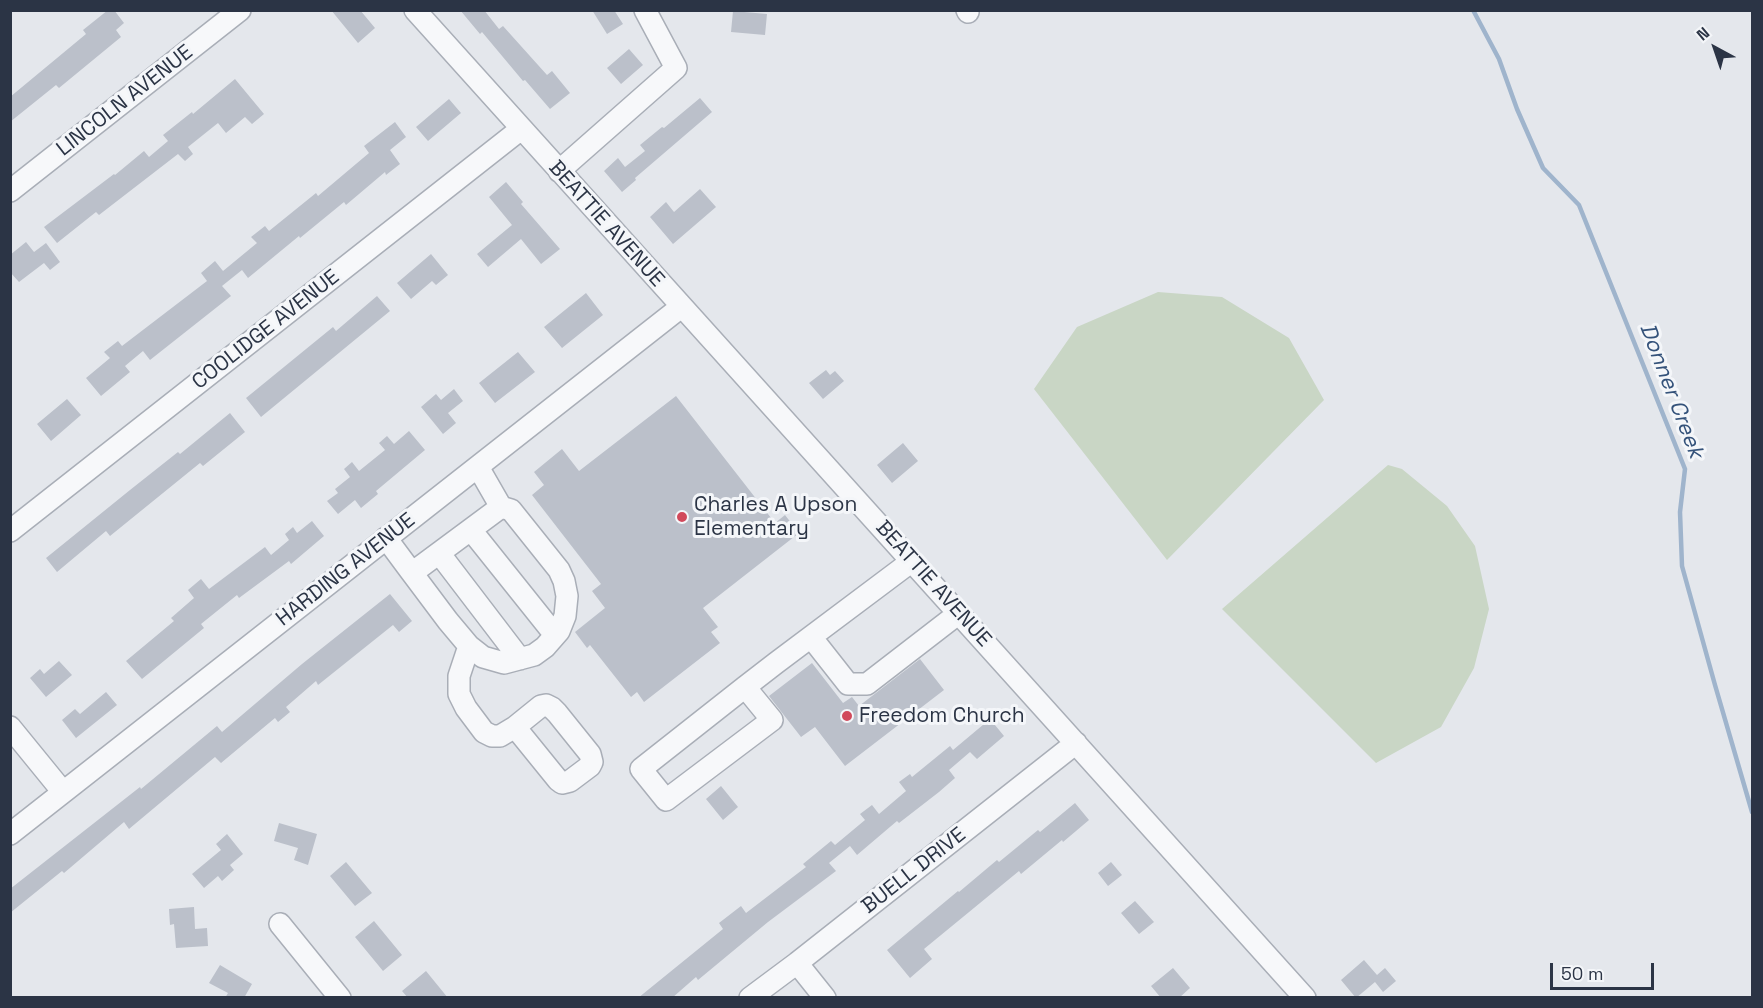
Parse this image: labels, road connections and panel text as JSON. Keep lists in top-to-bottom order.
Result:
{
  "streets": {
    "street": [
      "LINCOLN AVENUE",
      "BEATTIE AVENUE",
      "COOLIDGE AVENUE",
      "HARDING AVENUE",
      "BUELL DRIVE"
    ]
  },
  "crossings": [
    ["BEATTIE AVENUE", "COOLIDGE AVENUE"],
    ["BEATTIE AVENUE", "HARDING AVENUE"],
    ["BEATTIE AVENUE", "BUELL DRIVE"]
  ],
  "water": ["Donner Creek"],
  "places": ["Charles A Upson Elementary", "Freedom Church"],
  "scale_bar": "50 m",
  "north": "top left"
}
